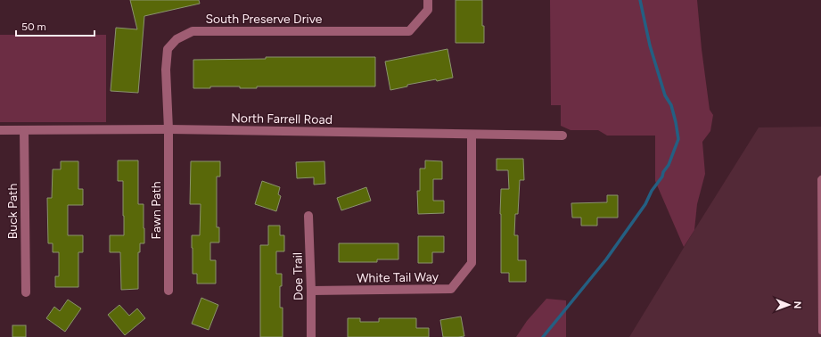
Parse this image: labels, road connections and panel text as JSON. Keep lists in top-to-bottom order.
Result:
{
  "streets": {
    "street": [
      "South Preserve Drive",
      "North Farrell Road",
      "Fawn Path",
      "Buck Path",
      "Doe Trail",
      "White Tail Way"
    ]
  },
  "crossings": [
    ["South Preserve Drive", "North Farrell Road"],
    ["South Preserve Drive", "Fawn Path"],
    ["North Farrell Road", "Fawn Path"],
    ["North Farrell Road", "Buck Path"],
    ["North Farrell Road", "White Tail Way"],
    ["Doe Trail", "White Tail Way"]
  ],
  "scale_bar": "50 m",
  "north": "right"
}
